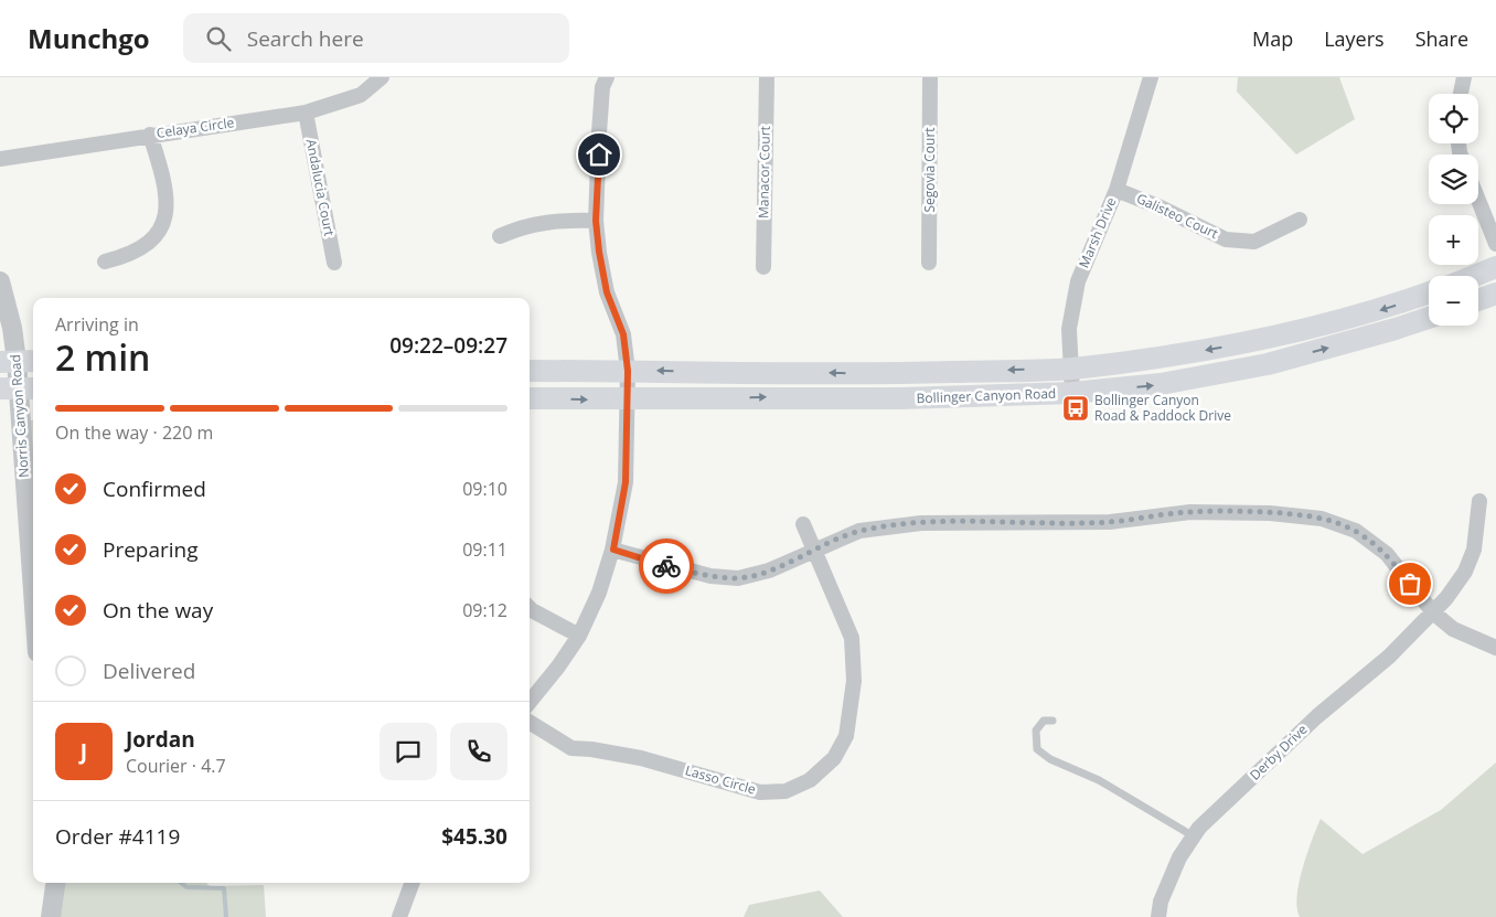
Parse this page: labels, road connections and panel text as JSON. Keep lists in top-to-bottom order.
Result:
{
  "streets": {
    "main road": ["Bollinger Canyon Road"],
    "street": [
      "Celaya Circle",
      "Segovia Court",
      "Manacor Court",
      "Andalucia Court",
      "Galisteo Court",
      "Marsh Drive",
      "Norris Canyon Road",
      "Derby Drive",
      "Lasso Circle"
    ]
  },
  "crossings": [
    ["Celaya Circle", "Andalucia Court"],
    ["Galisteo Court", "Marsh Drive"],
    ["Marsh Drive", "Bollinger Canyon Road"]
  ],
  "places": {
    "bus stop": ["Bollinger Canyon Road & Paddock Drive"]
  },
  "page": {
    "header": "Munchgo",
    "search": "Search here",
    "nav": ["Map", "Layers", "Share"],
    "map_buttons": ["+", "−"],
    "heading": ["2 min", "Arriving in", "09:22–09:27"],
    "panel": [
      "Jordan",
      "Courier · 4.7",
      "Order #4119",
      "$45.30"
    ],
    "bar": "On the way · 220 m",
    "list": [
      ["Confirmed", "09:10"],
      ["Preparing", "09:11"],
      ["On the way", "09:12"],
      "Delivered"
    ],
    "round": "J"
  }
}
